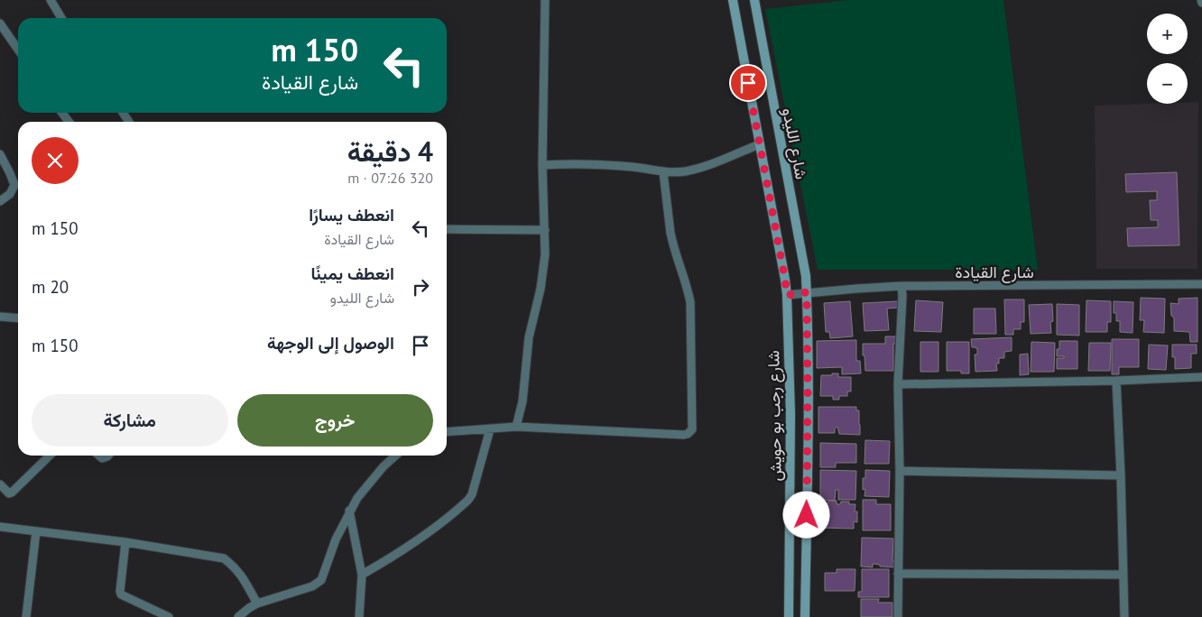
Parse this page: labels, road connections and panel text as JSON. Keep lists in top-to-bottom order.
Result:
{
  "streets": {
    "main road": ["شارع الليدو", "شارع رجب بو حويش"],
    "street": ["شارع القيادة"]
  },
  "crossings": [
    ["شارع الليدو", "شارع القيادة"],
    ["شارع الليدو", "شارع رجب بو حويش"],
    ["شارع القيادة", "شارع رجب بو حويش"]
  ],
  "page": {
    "map_buttons": ["+", "−"],
    "turn": ["150 m", "شارع القيادة"],
    "heading": ["4 دقيقة", "320 m · 07:26"],
    "list": [
      {
        "name": "انعطف يسارًا",
        "note": "شارع القيادة",
        "value": "150 m"
      },
      {
        "name": "انعطف يمينًا",
        "note": "شارع الليدو",
        "value": "20 m"
      },
      {
        "name": "الوصول إلى الوجهة",
        "value": "150 m"
      }
    ],
    "buttons": ["خروج", "مشاركة"]
  }
}
